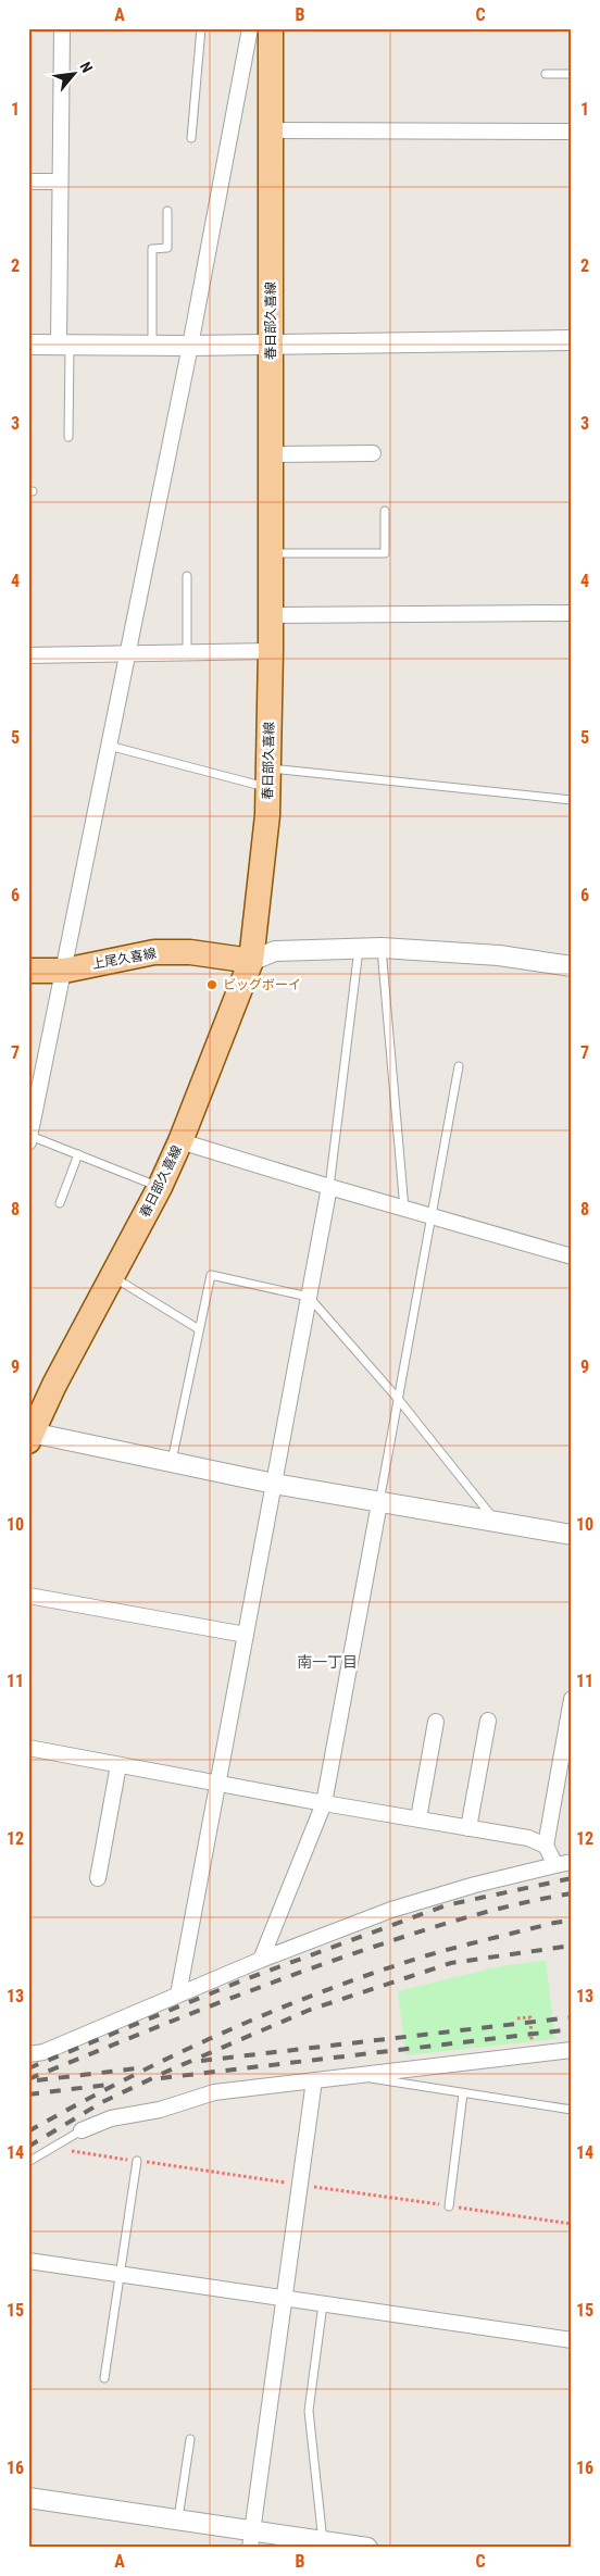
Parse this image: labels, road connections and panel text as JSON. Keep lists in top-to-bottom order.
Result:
{
  "streets": {
    "main road": ["春日部久喜線", "上尾久喜線"]
  },
  "crossings": [
    ["春日部久喜線", "上尾久喜線"]
  ],
  "districts": ["南一丁目"],
  "places": ["ビッグボーイ"],
  "north": "top right",
  "grid": {
    "columns": ["A", "B", "C"],
    "rows": [
      "1",
      "2",
      "3",
      "4",
      "5",
      "6",
      "7",
      "8",
      "9",
      "10",
      "11",
      "12",
      "13",
      "14",
      "15",
      "16"
    ]
  }
}
